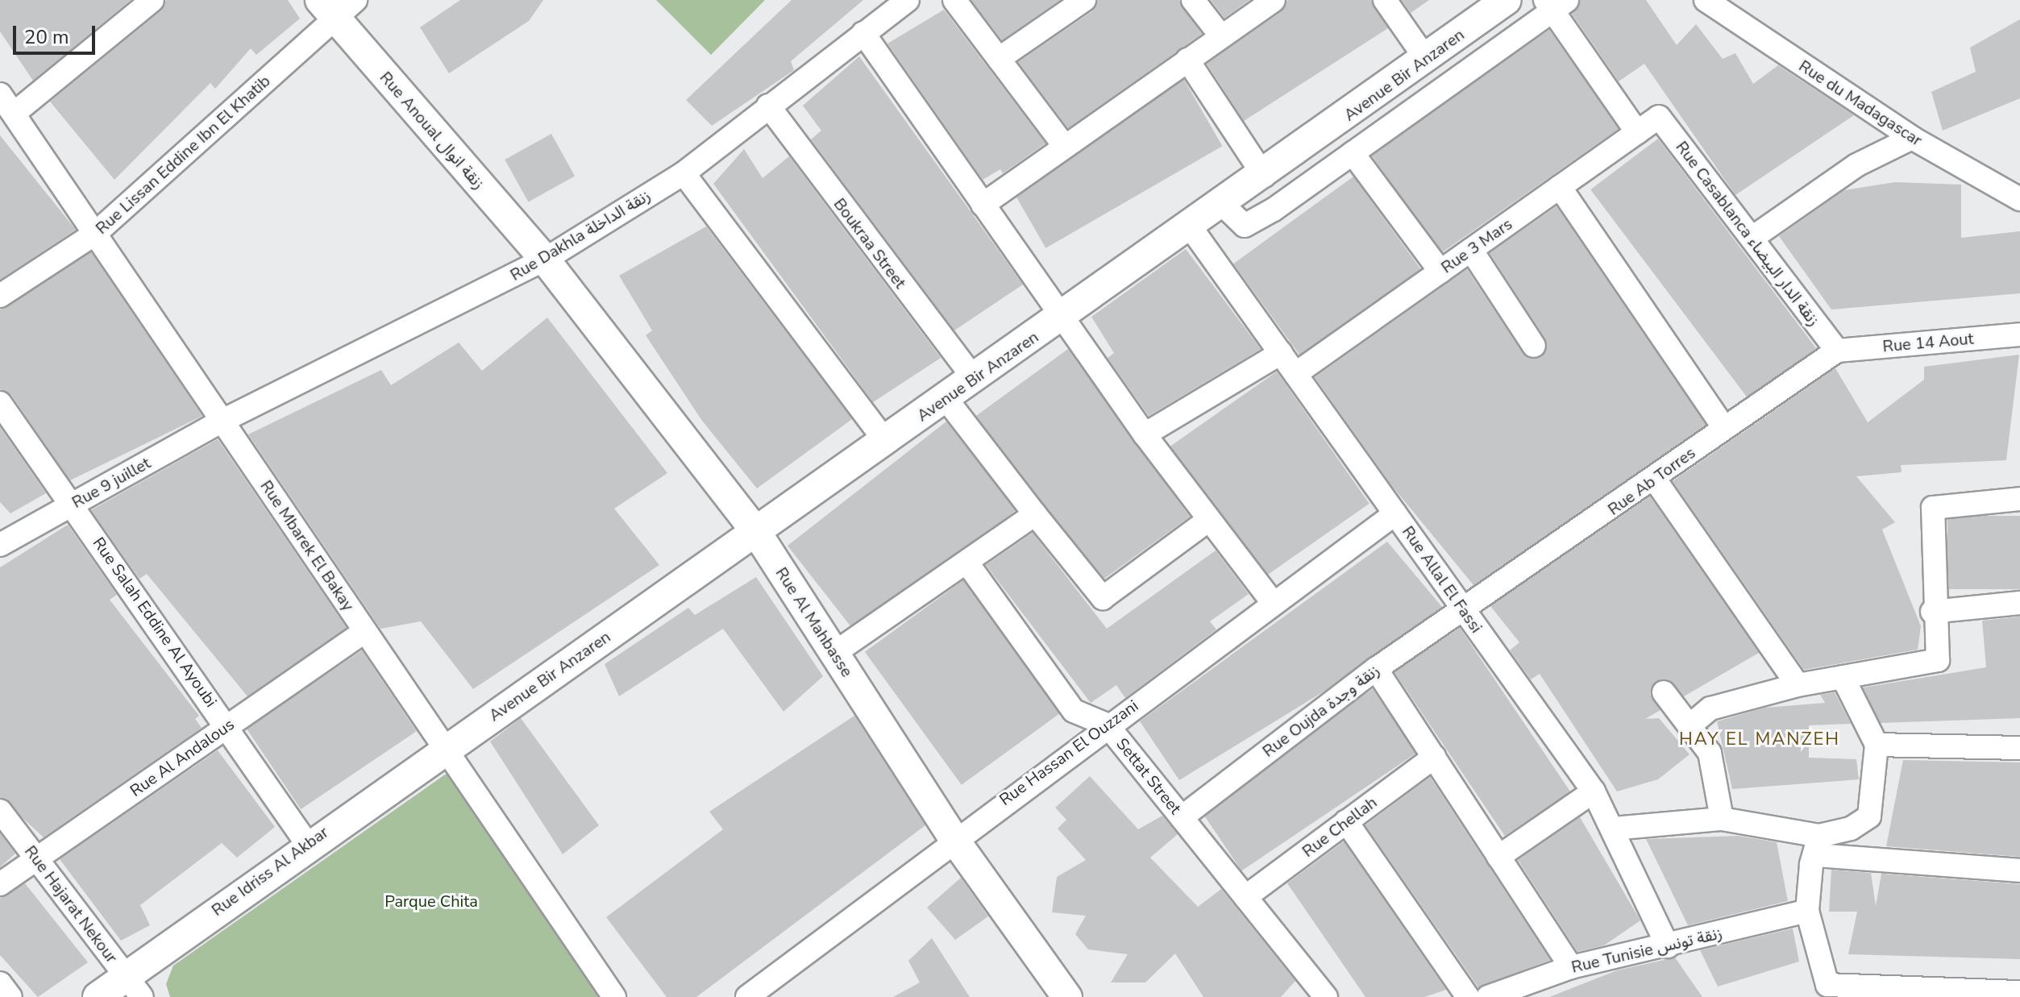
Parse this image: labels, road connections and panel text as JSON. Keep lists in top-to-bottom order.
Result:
{
  "streets": {
    "street": [
      "Avenue Bir Anzaren",
      "Rue du Madagascar",
      "Rue Anoual زنقة انوال",
      "Rue Lissan Eddine Ibn El Khatib",
      "Rue Casablanca زنقة الدار البيضاء",
      "Rue Dakhla زنقة الداخلة",
      "Boukraa Street",
      "Rue 3 Mars",
      "Rue 14 Aout",
      "Rue Ab Torres",
      "Rue 9 juillet",
      "Rue Mbarek El Bakay",
      "Rue Allal El Fassi",
      "Rue Salah Eddine Al Ayoubi",
      "Rue Al Mahbasse",
      "Rue Oujda زنقة وجدة",
      "Rue Hassan El Ouzzani",
      "Rue Al Andalous",
      "Settat Street",
      "Rue Chellah",
      "Rue Idriss Al Akbar",
      "Rue Hajarat Nekour",
      "Rue Tunisie زنقة تونس"
    ]
  },
  "crossings": [
    ["Avenue Bir Anzaren", "Boukraa Street"],
    ["Avenue Bir Anzaren", "Rue Mbarek El Bakay"],
    ["Avenue Bir Anzaren", "Rue Allal El Fassi"],
    ["Avenue Bir Anzaren", "Rue Al Mahbasse"],
    ["Avenue Bir Anzaren", "Rue Idriss Al Akbar"],
    ["Rue Anoual زنقة انوال", "Rue Lissan Eddine Ibn El Khatib"],
    ["Rue Anoual زنقة انوال", "Rue Dakhla زنقة الداخلة"],
    ["Rue Anoual زنقة انوال", "Rue Al Mahbasse"],
    ["Rue Lissan Eddine Ibn El Khatib", "Rue Mbarek El Bakay"],
    ["Rue Casablanca زنقة الدار البيضاء", "Rue 3 Mars"],
    ["Rue Casablanca زنقة الدار البيضاء", "Rue 14 Aout"],
    ["Rue Casablanca زنقة الدار البيضاء", "Rue Ab Torres"],
    ["Rue Dakhla زنقة الداخلة", "Boukraa Street"],
    ["Rue Dakhla زنقة الداخلة", "Rue 9 juillet"],
    ["Rue Dakhla زنقة الداخلة", "Rue Mbarek El Bakay"],
    ["Rue Dakhla زنقة الداخلة", "Rue Al Mahbasse"],
    ["Rue 3 Mars", "Rue Allal El Fassi"],
    ["Rue 14 Aout", "Rue Ab Torres"],
    ["Rue Ab Torres", "Rue Allal El Fassi"],
    ["Rue Ab Torres", "Rue Oujda زنقة وجدة"],
    ["Rue 9 juillet", "Rue Mbarek El Bakay"],
    ["Rue 9 juillet", "Rue Salah Eddine Al Ayoubi"],
    ["Rue Mbarek El Bakay", "Rue Al Andalous"],
    ["Rue Mbarek El Bakay", "Rue Idriss Al Akbar"],
    ["Rue Allal El Fassi", "Rue Oujda زنقة وجدة"],
    ["Rue Allal El Fassi", "Rue Hassan El Ouzzani"],
    ["Rue Allal El Fassi", "Rue Tunisie زنقة تونس"],
    ["Rue Salah Eddine Al Ayoubi", "Rue Al Andalous"],
    ["Rue Salah Eddine Al Ayoubi", "Rue Idriss Al Akbar"],
    ["Rue Al Mahbasse", "Rue Hassan El Ouzzani"],
    ["Rue Oujda زنقة وجدة", "Settat Street"],
    ["Rue Hassan El Ouzzani", "Settat Street"],
    ["Rue Al Andalous", "Rue Hajarat Nekour"],
    ["Settat Street", "Rue Chellah"],
    ["Rue Idriss Al Akbar", "Rue Hajarat Nekour"]
  ],
  "districts": ["HAY EL MANZEH"],
  "parks": ["Parque Chita"],
  "scale_bar": "20 m"
}
